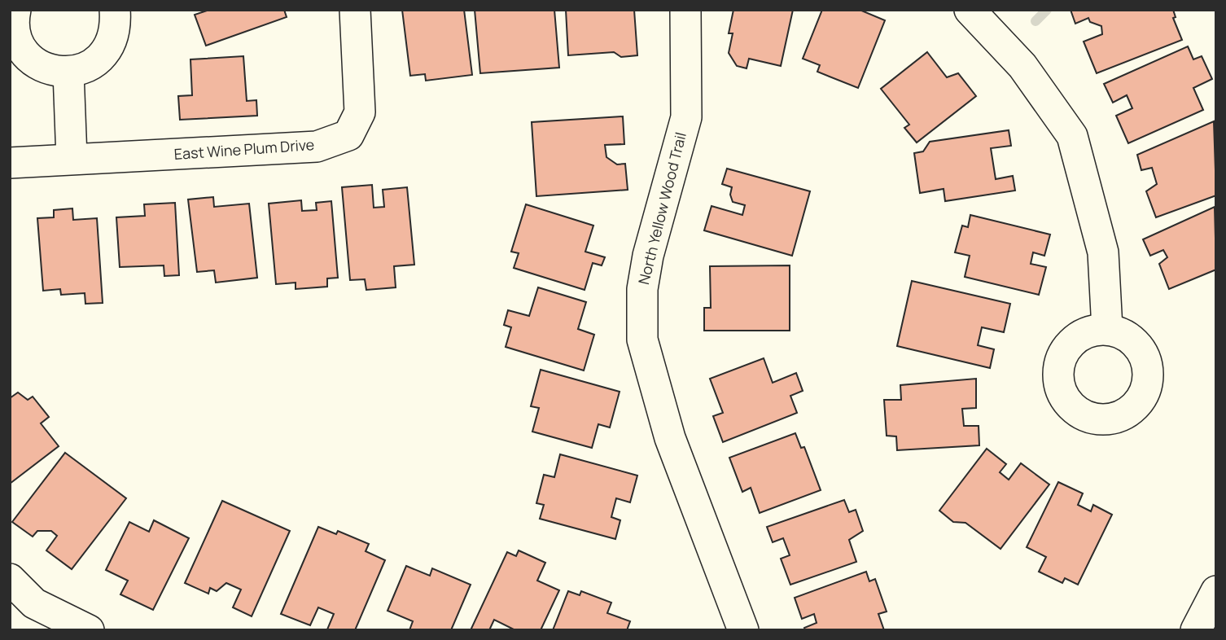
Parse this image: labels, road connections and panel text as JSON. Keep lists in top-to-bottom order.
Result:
{
  "streets": {
    "street": ["East Wine Plum Drive", "North Yellow Wood Trail"]
  }
}
